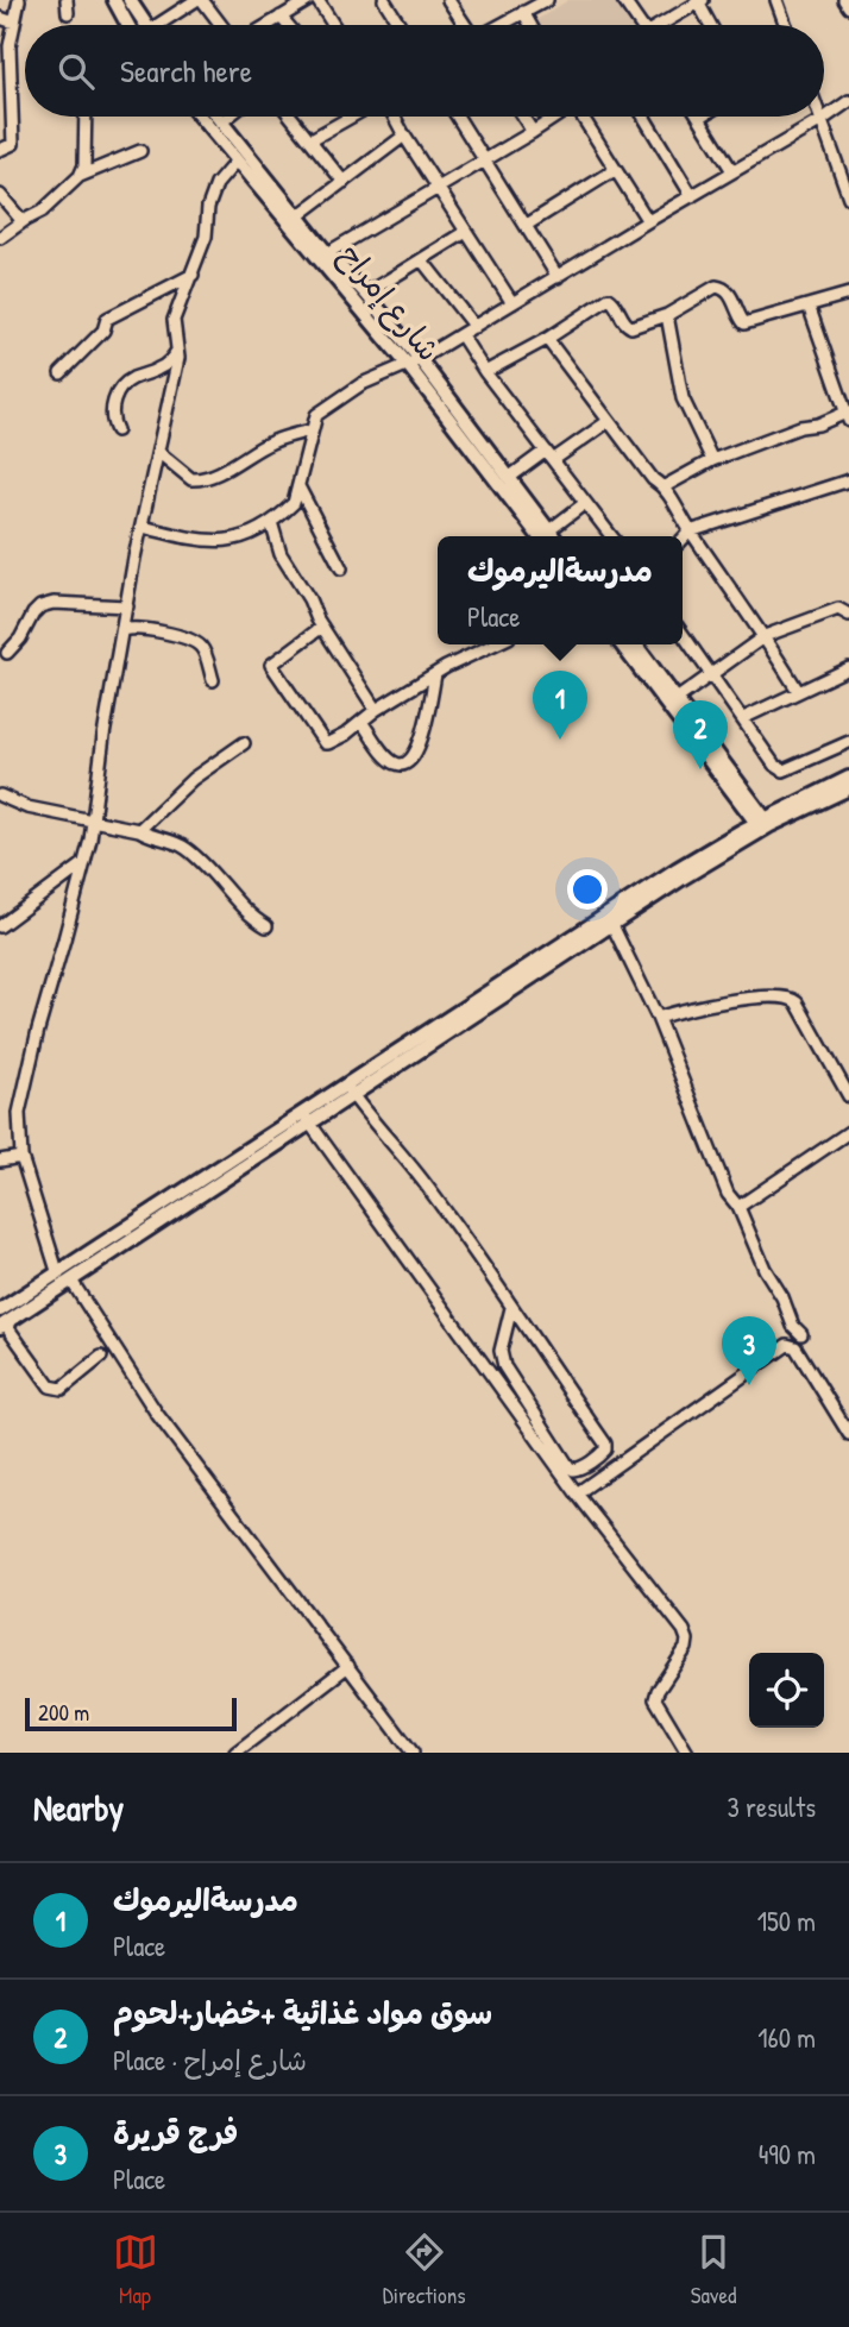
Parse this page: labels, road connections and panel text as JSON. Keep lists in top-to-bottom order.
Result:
{
  "streets": {
    "main road": ["شارع إمراح"]
  },
  "scale_bar": "200 m",
  "page": {
    "search": "Search here",
    "popup": ["مدرسةاليرموك", "Place"],
    "pins": ["1", "2", "3"],
    "scale": "200 m",
    "heading": ["Nearby", "3 results"],
    "list": [
      {
        "mark": "1",
        "name": "مدرسةاليرموك",
        "note": "Place",
        "value": "150 m"
      },
      {
        "mark": "2",
        "name": "سوق مواد غذائية +خضار+لحوم",
        "note": "Place · شارع إمراح",
        "value": "160 m"
      },
      {
        "mark": "3",
        "name": "فرج قريرة",
        "note": "Place",
        "value": "490 m"
      }
    ],
    "nav": ["Map", "Directions", "Saved"]
  }
}
